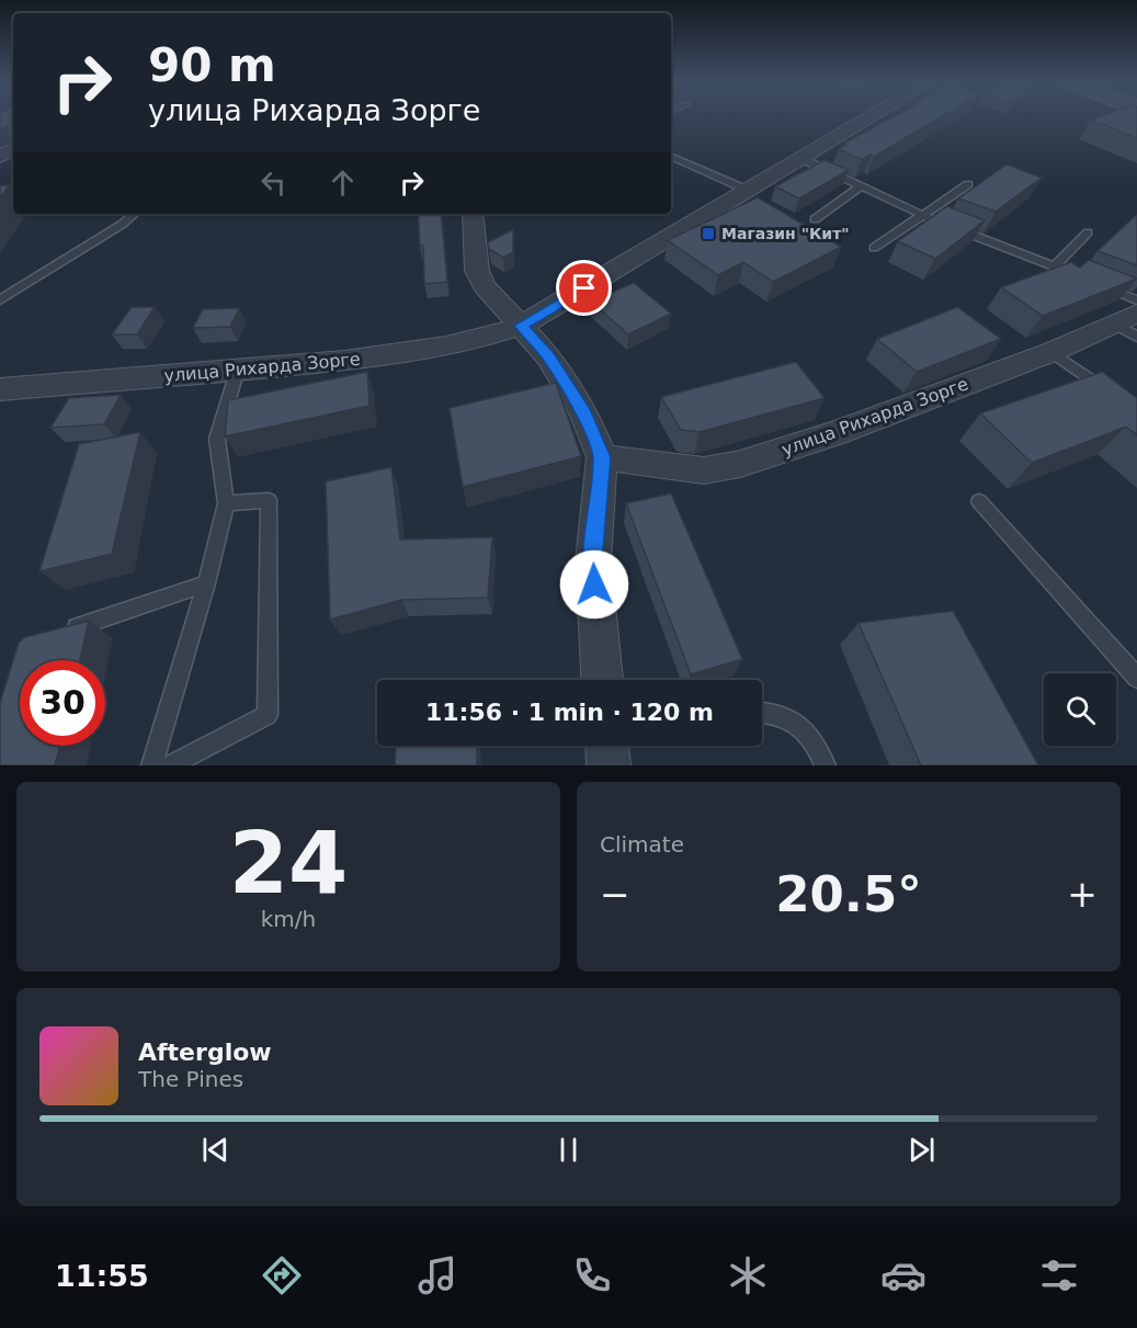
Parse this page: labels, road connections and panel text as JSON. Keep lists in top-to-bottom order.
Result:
{
  "streets": {
    "street": ["улица Рихарда Зорге"]
  },
  "places": {
    "transit": ["Магазин \"Кит\""]
  },
  "page": {
    "turn": ["90 m", "улица Рихарда Зорге"],
    "limit": "30",
    "trip": "11:56 · 1 min · 120 m",
    "tile": [
      ["24", "km/h"],
      "Climate"
    ],
    "heat": ["−", "20.5°", "+"],
    "song": ["Afterglow", "The Pines"],
    "tabs": "11:55"
  }
}
